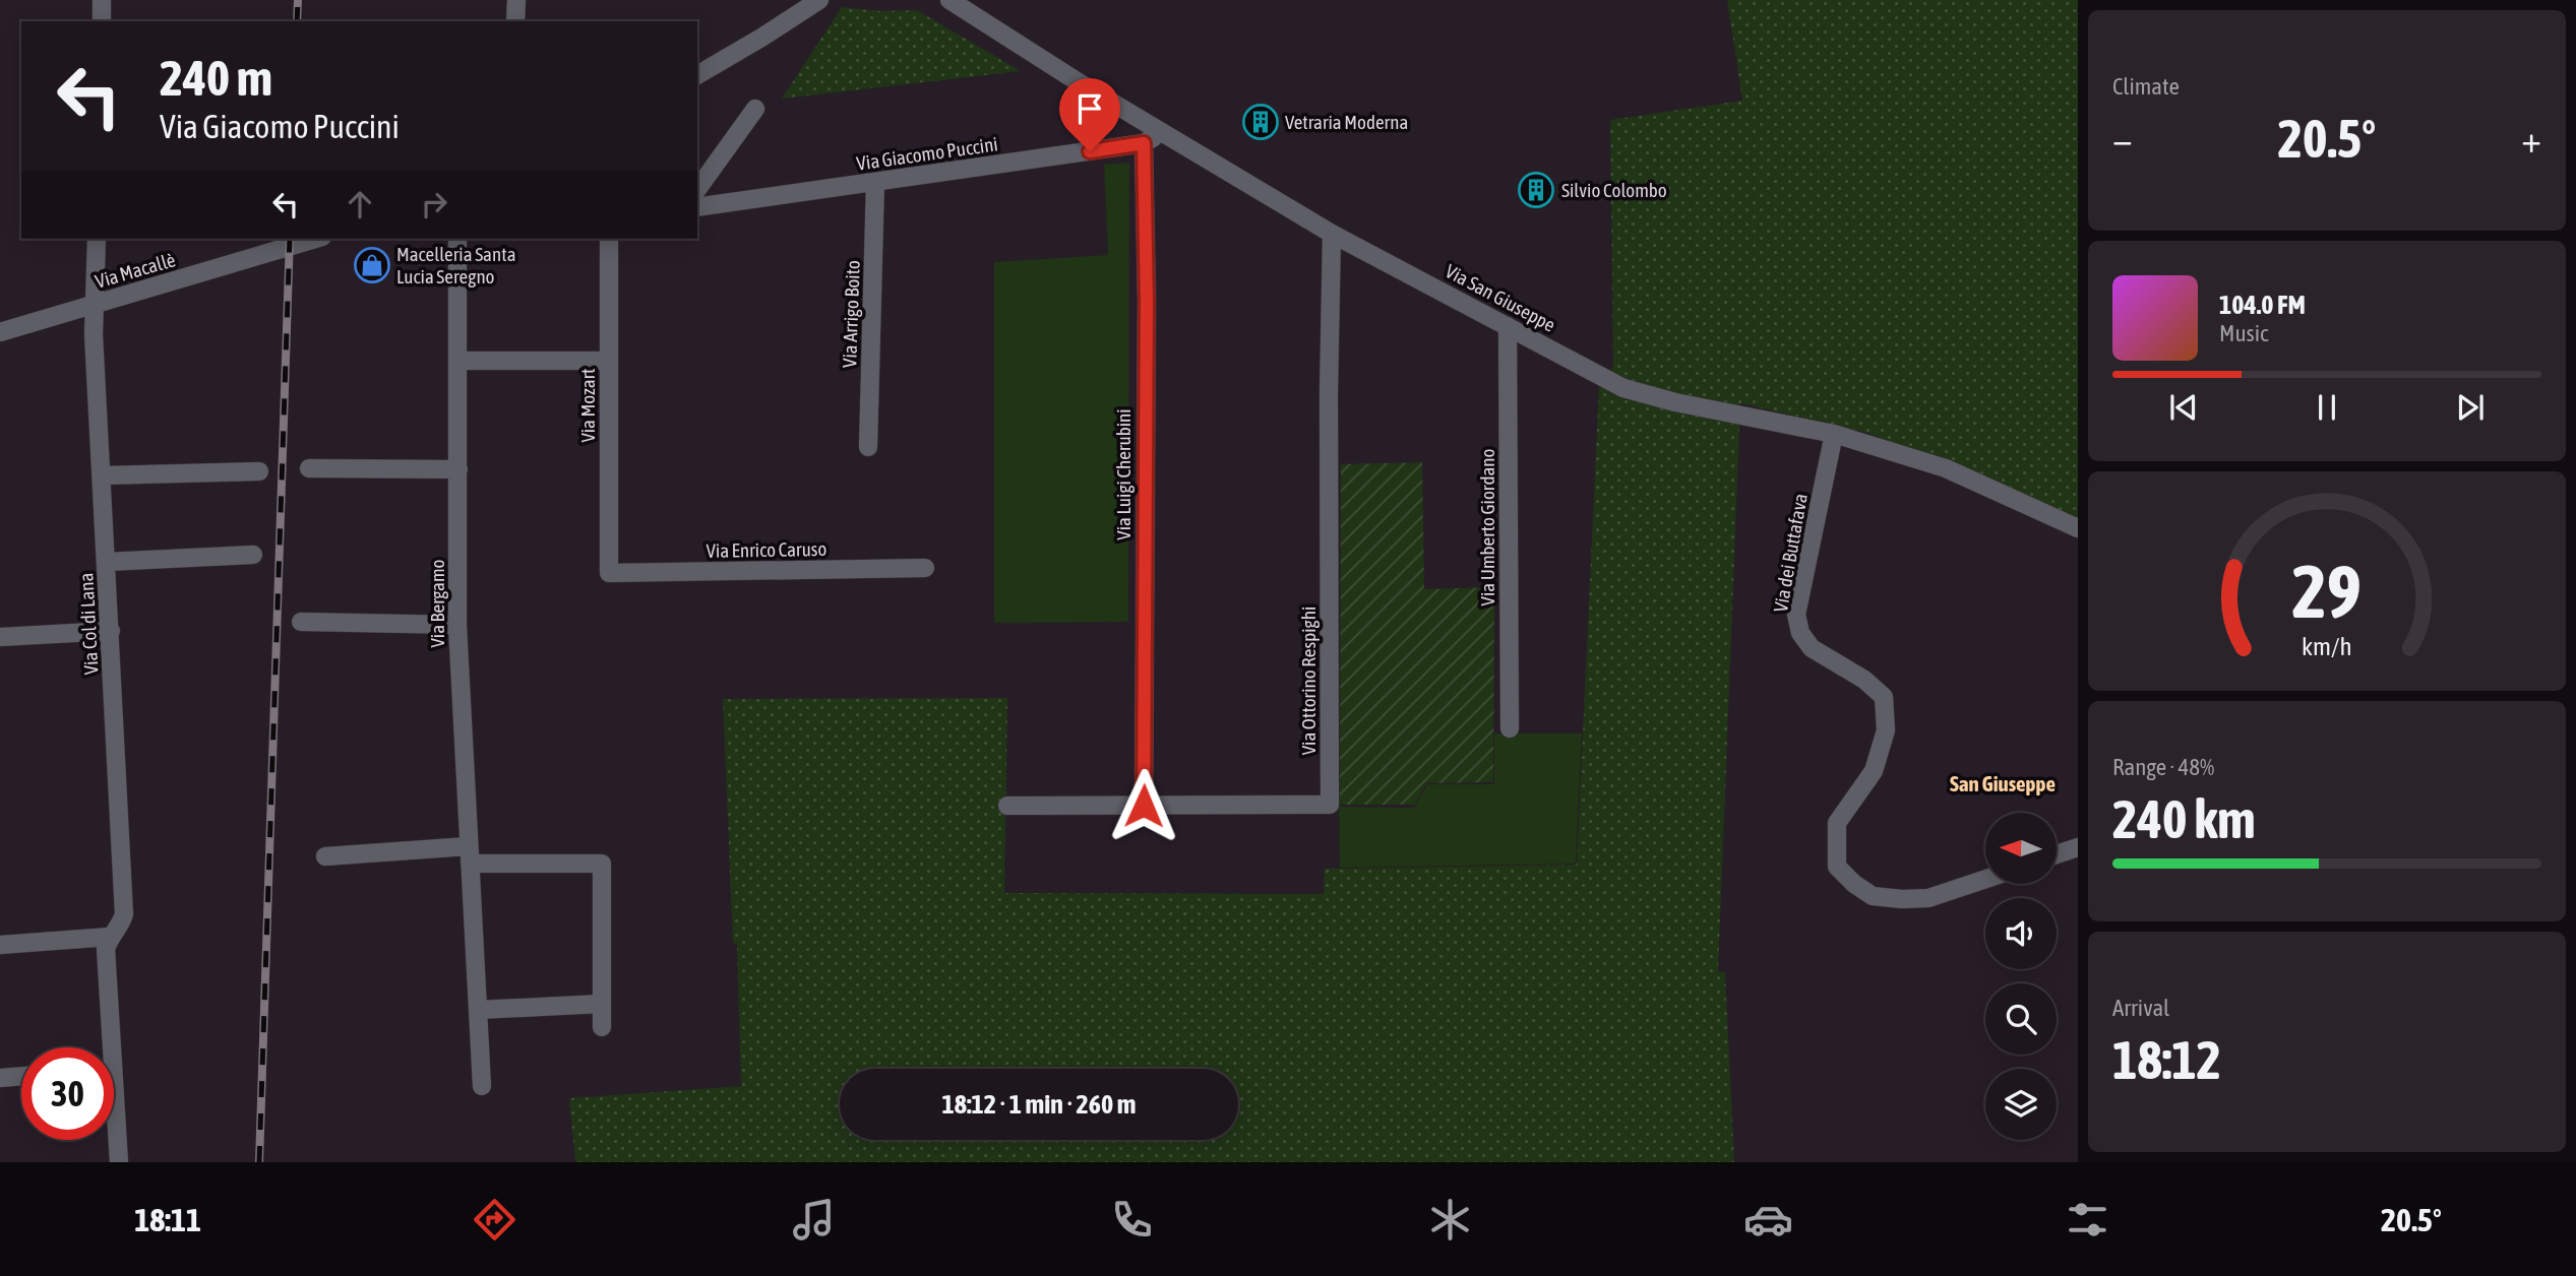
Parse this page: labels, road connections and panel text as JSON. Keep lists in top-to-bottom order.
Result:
{
  "streets": {
    "street": [
      "Via Giacomo Puccini",
      "Via Macallè",
      "Via San Giuseppe",
      "Via Arrigo Boito",
      "Via Mozart",
      "Via Luigi Cherubini",
      "Via Umberto Giordano",
      "Via Enrico Caruso",
      "Via dei Buttafava",
      "Via Bergamo",
      "Via Col di Lana",
      "Via Ottorino Respighi"
    ]
  },
  "crossings": [
    ["Via Giacomo Puccini", "Via San Giuseppe"],
    ["Via Giacomo Puccini", "Via Arrigo Boito"],
    ["Via Giacomo Puccini", "Via Luigi Cherubini"],
    ["Via Macallè", "Via Col di Lana"],
    ["Via San Giuseppe", "Via Umberto Giordano"],
    ["Via San Giuseppe", "Via dei Buttafava"],
    ["Via San Giuseppe", "Via Ottorino Respighi"],
    ["Via Mozart", "Via Enrico Caruso"],
    ["Via Luigi Cherubini", "Via Ottorino Respighi"]
  ],
  "districts": ["San Giuseppe"],
  "places": {
    "building": ["Vetraria Moderna", "Silvio Colombo"],
    "shop": ["Macelleria Santa Lucia Seregno"]
  },
  "north": "left",
  "page": {
    "tile": [
      "Climate",
      ["Range · 48%", "240 km"],
      ["Arrival", "18:12"]
    ],
    "turn": ["240 m", "Via Giacomo Puccini"],
    "heat": ["−", "20.5°", "+"],
    "song": ["104.0 FM", "Music"],
    "limit": "30",
    "trip": "18:12 · 1 min · 260 m",
    "tabs": ["18:11", "20.5°"],
    "gauge": ["29", "km/h"]
  }
}
